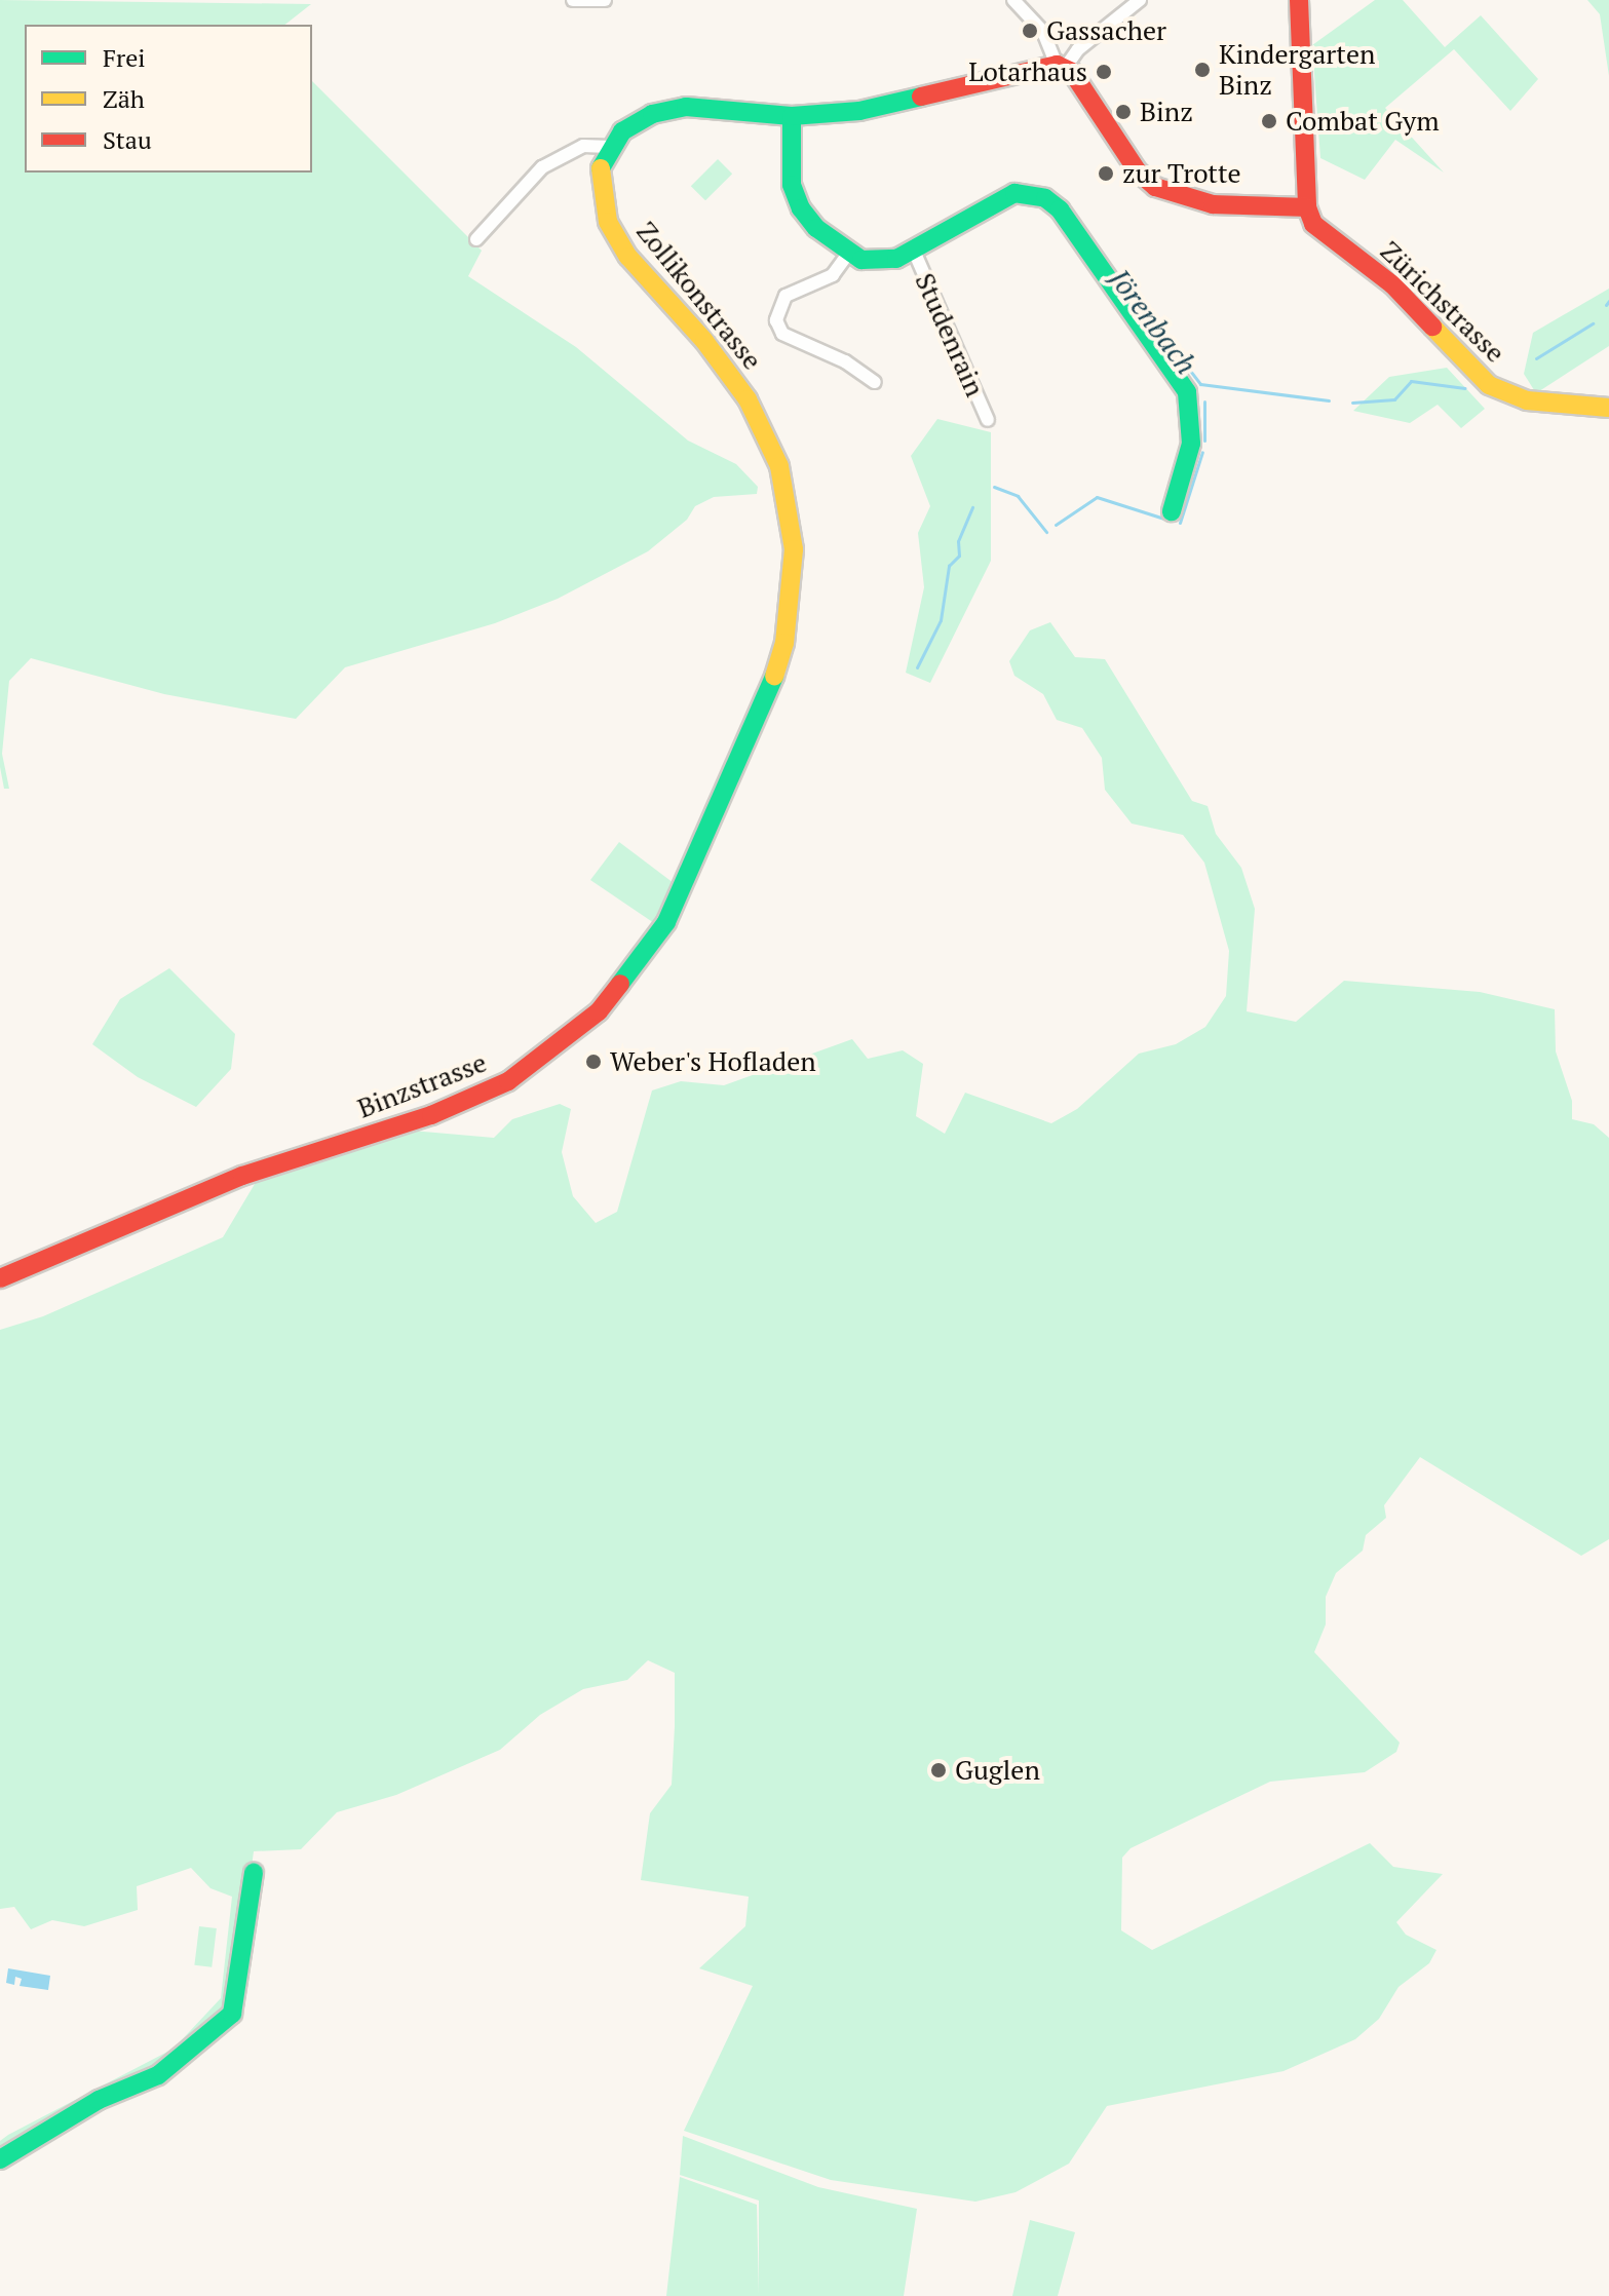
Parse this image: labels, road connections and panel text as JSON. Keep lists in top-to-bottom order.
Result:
{
  "streets": {
    "main road": ["Zollikonstrasse", "Zürichstrasse", "Binzstrasse"],
    "street": ["Studenrain"]
  },
  "crossings": [
    ["Zollikonstrasse", "Binzstrasse"]
  ],
  "water": ["Jörenbach"],
  "places": [
    "Gassacher",
    "Kindergarten Binz",
    "Lotarhaus",
    "Binz",
    "Combat Gym",
    "zur Trotte",
    "Weber's Hofladen",
    "Guglen"
  ],
  "legend": ["Frei", "Zäh", "Stau"]
}
